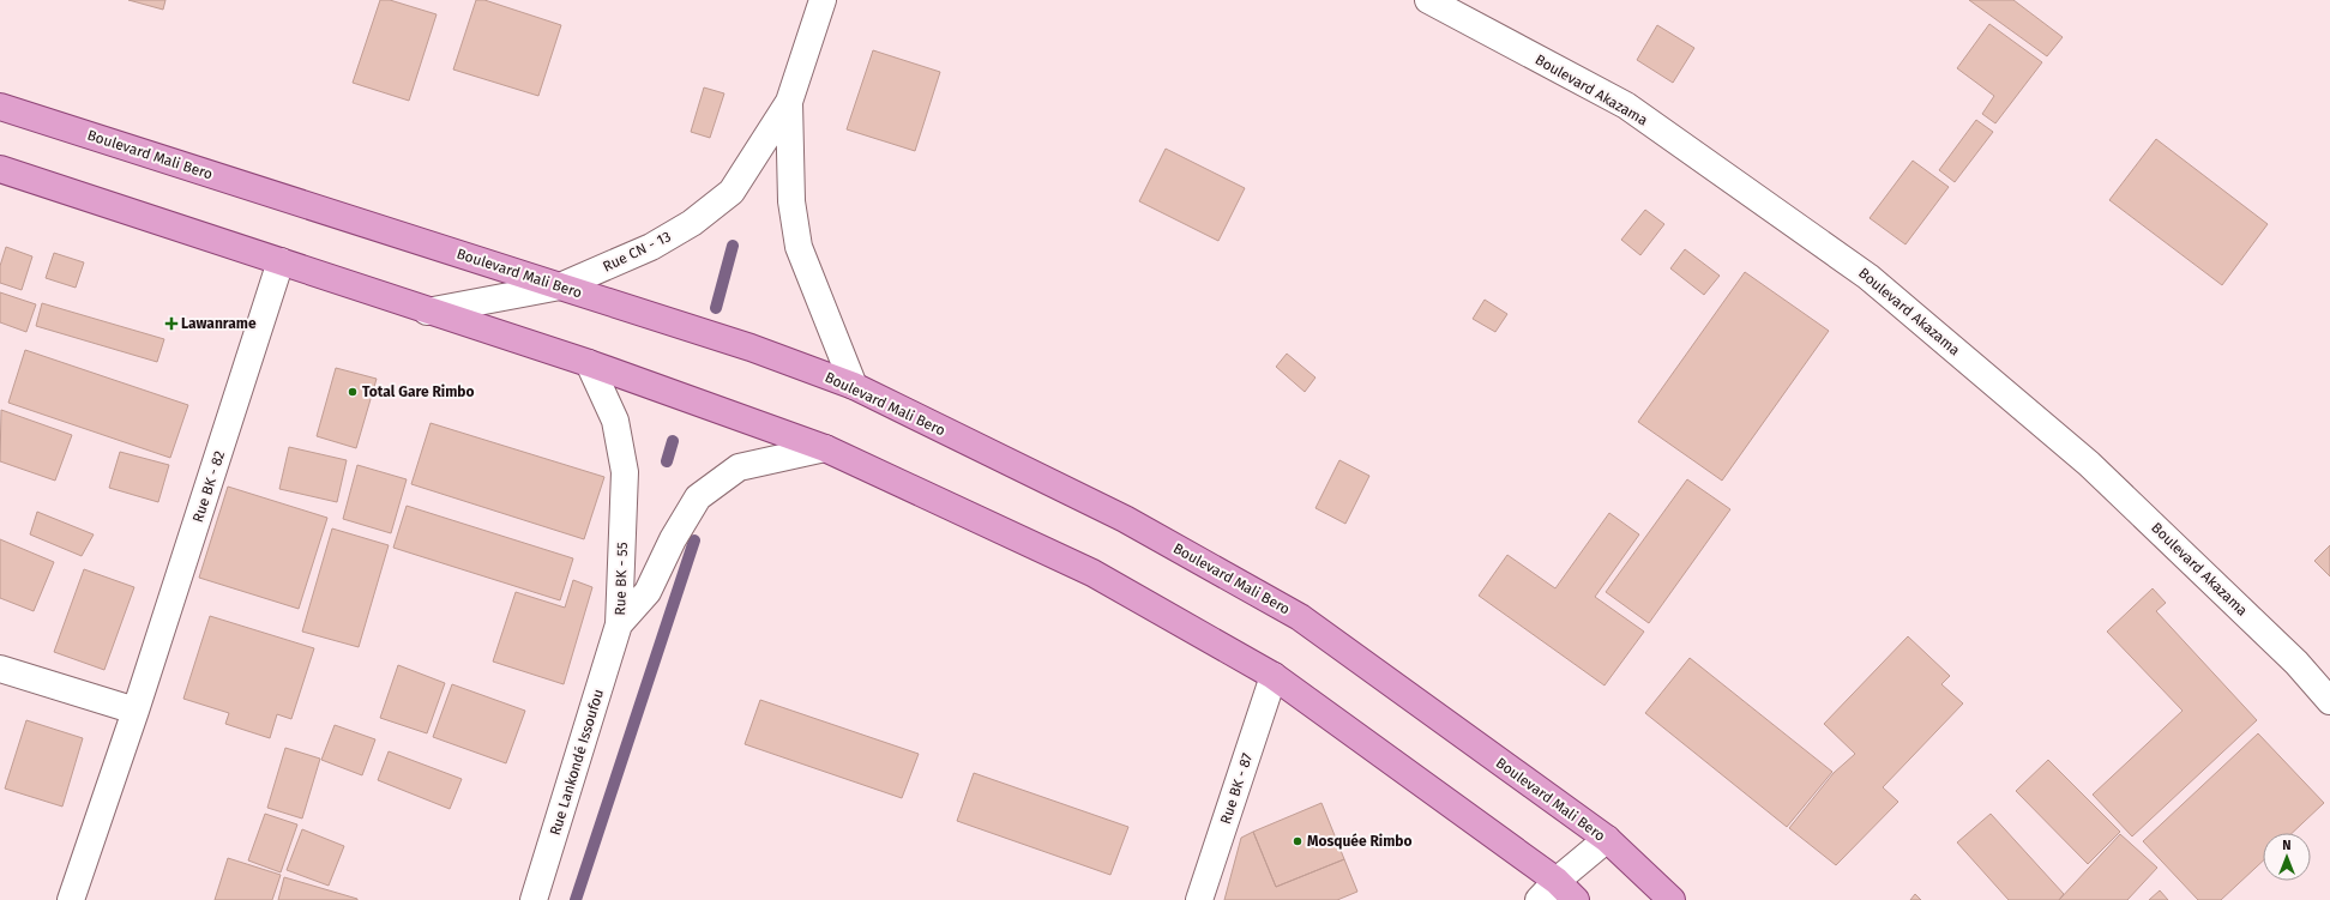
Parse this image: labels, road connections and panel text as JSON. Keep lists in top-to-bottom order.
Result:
{
  "streets": {
    "main road": ["Boulevard Mali Bero"],
    "street": [
      "Boulevard Akazama",
      "Rue CN - 13",
      "Rue BK - 82",
      "Rue BK - 55",
      "Rue Lankondé Issoufou",
      "Rue BK - 87"
    ]
  },
  "crossings": [
    ["Boulevard Mali Bero", "Rue CN - 13"],
    ["Rue BK - 55", "Rue Lankondé Issoufou"]
  ],
  "places": {
    "health": ["Lawanrame"],
    "other": ["Total Gare Rimbo", "Mosquée Rimbo"]
  },
  "north": "top"
}
